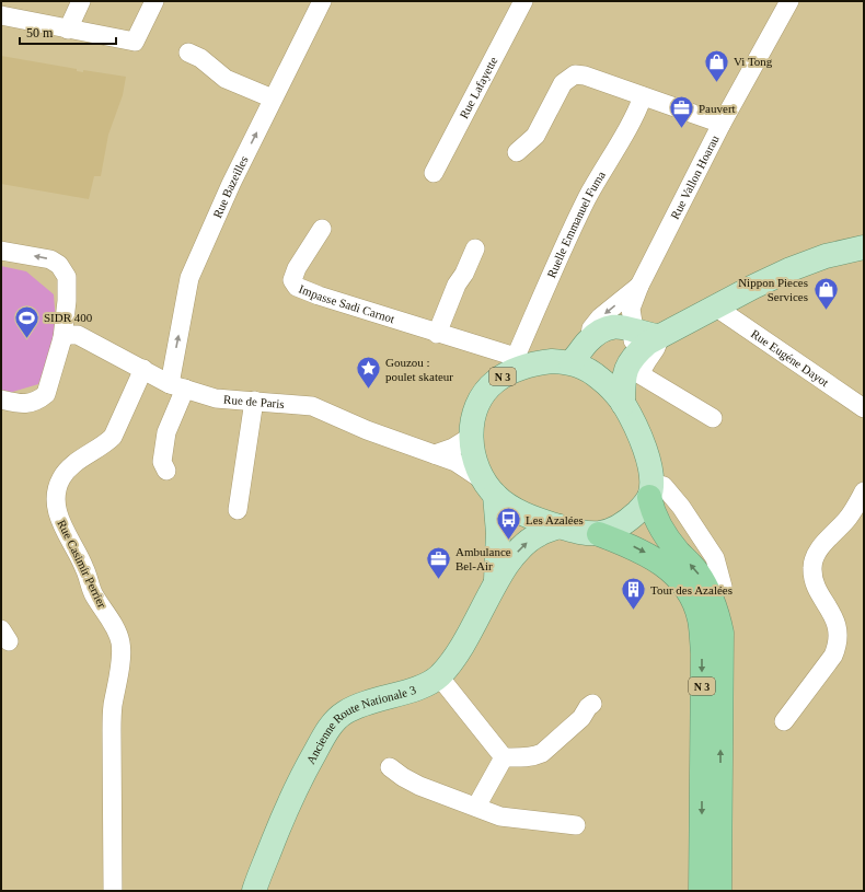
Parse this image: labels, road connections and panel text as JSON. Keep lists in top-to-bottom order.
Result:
{
  "streets": {
    "highway": ["N 3"],
    "main road": ["Ancienne Route Nationale 3"],
    "street": [
      "Rue Lafayette",
      "Rue Vallon Hoarau",
      "Rue Bazeilles",
      "Ruelle Emmanuel Fuma",
      "Impasse Sadi Carnot",
      "Rue Eugéne Dayot",
      "Rue de Paris",
      "Rue Casimir Perrier"
    ]
  },
  "crossings": [
    ["Rue Vallon Hoarau", "N 3"],
    ["Rue Bazeilles", "Rue de Paris"],
    ["Ruelle Emmanuel Fuma", "Impasse Sadi Carnot"],
    ["Ruelle Emmanuel Fuma", "N 3"],
    ["Impasse Sadi Carnot", "N 3"],
    ["N 3", "Rue de Paris"],
    ["N 3", "Ancienne Route Nationale 3"],
    ["Rue de Paris", "Rue Casimir Perrier"],
    ["Rue de Paris", "Ancienne Route Nationale 3"]
  ],
  "one_way": ["Rue Bazeilles"],
  "places": {
    "shop": ["Vi Tong", "Nippon Pieces Services"],
    "office": ["Pauvert", "Ambulance Bel-Air"],
    "sports": ["SIDR 400"],
    "place": ["Gouzou : poulet skateur"],
    "bus stop": ["Les Azalées"],
    "building": ["Tour des Azalées"]
  },
  "scale_bar": "50 m"
}
